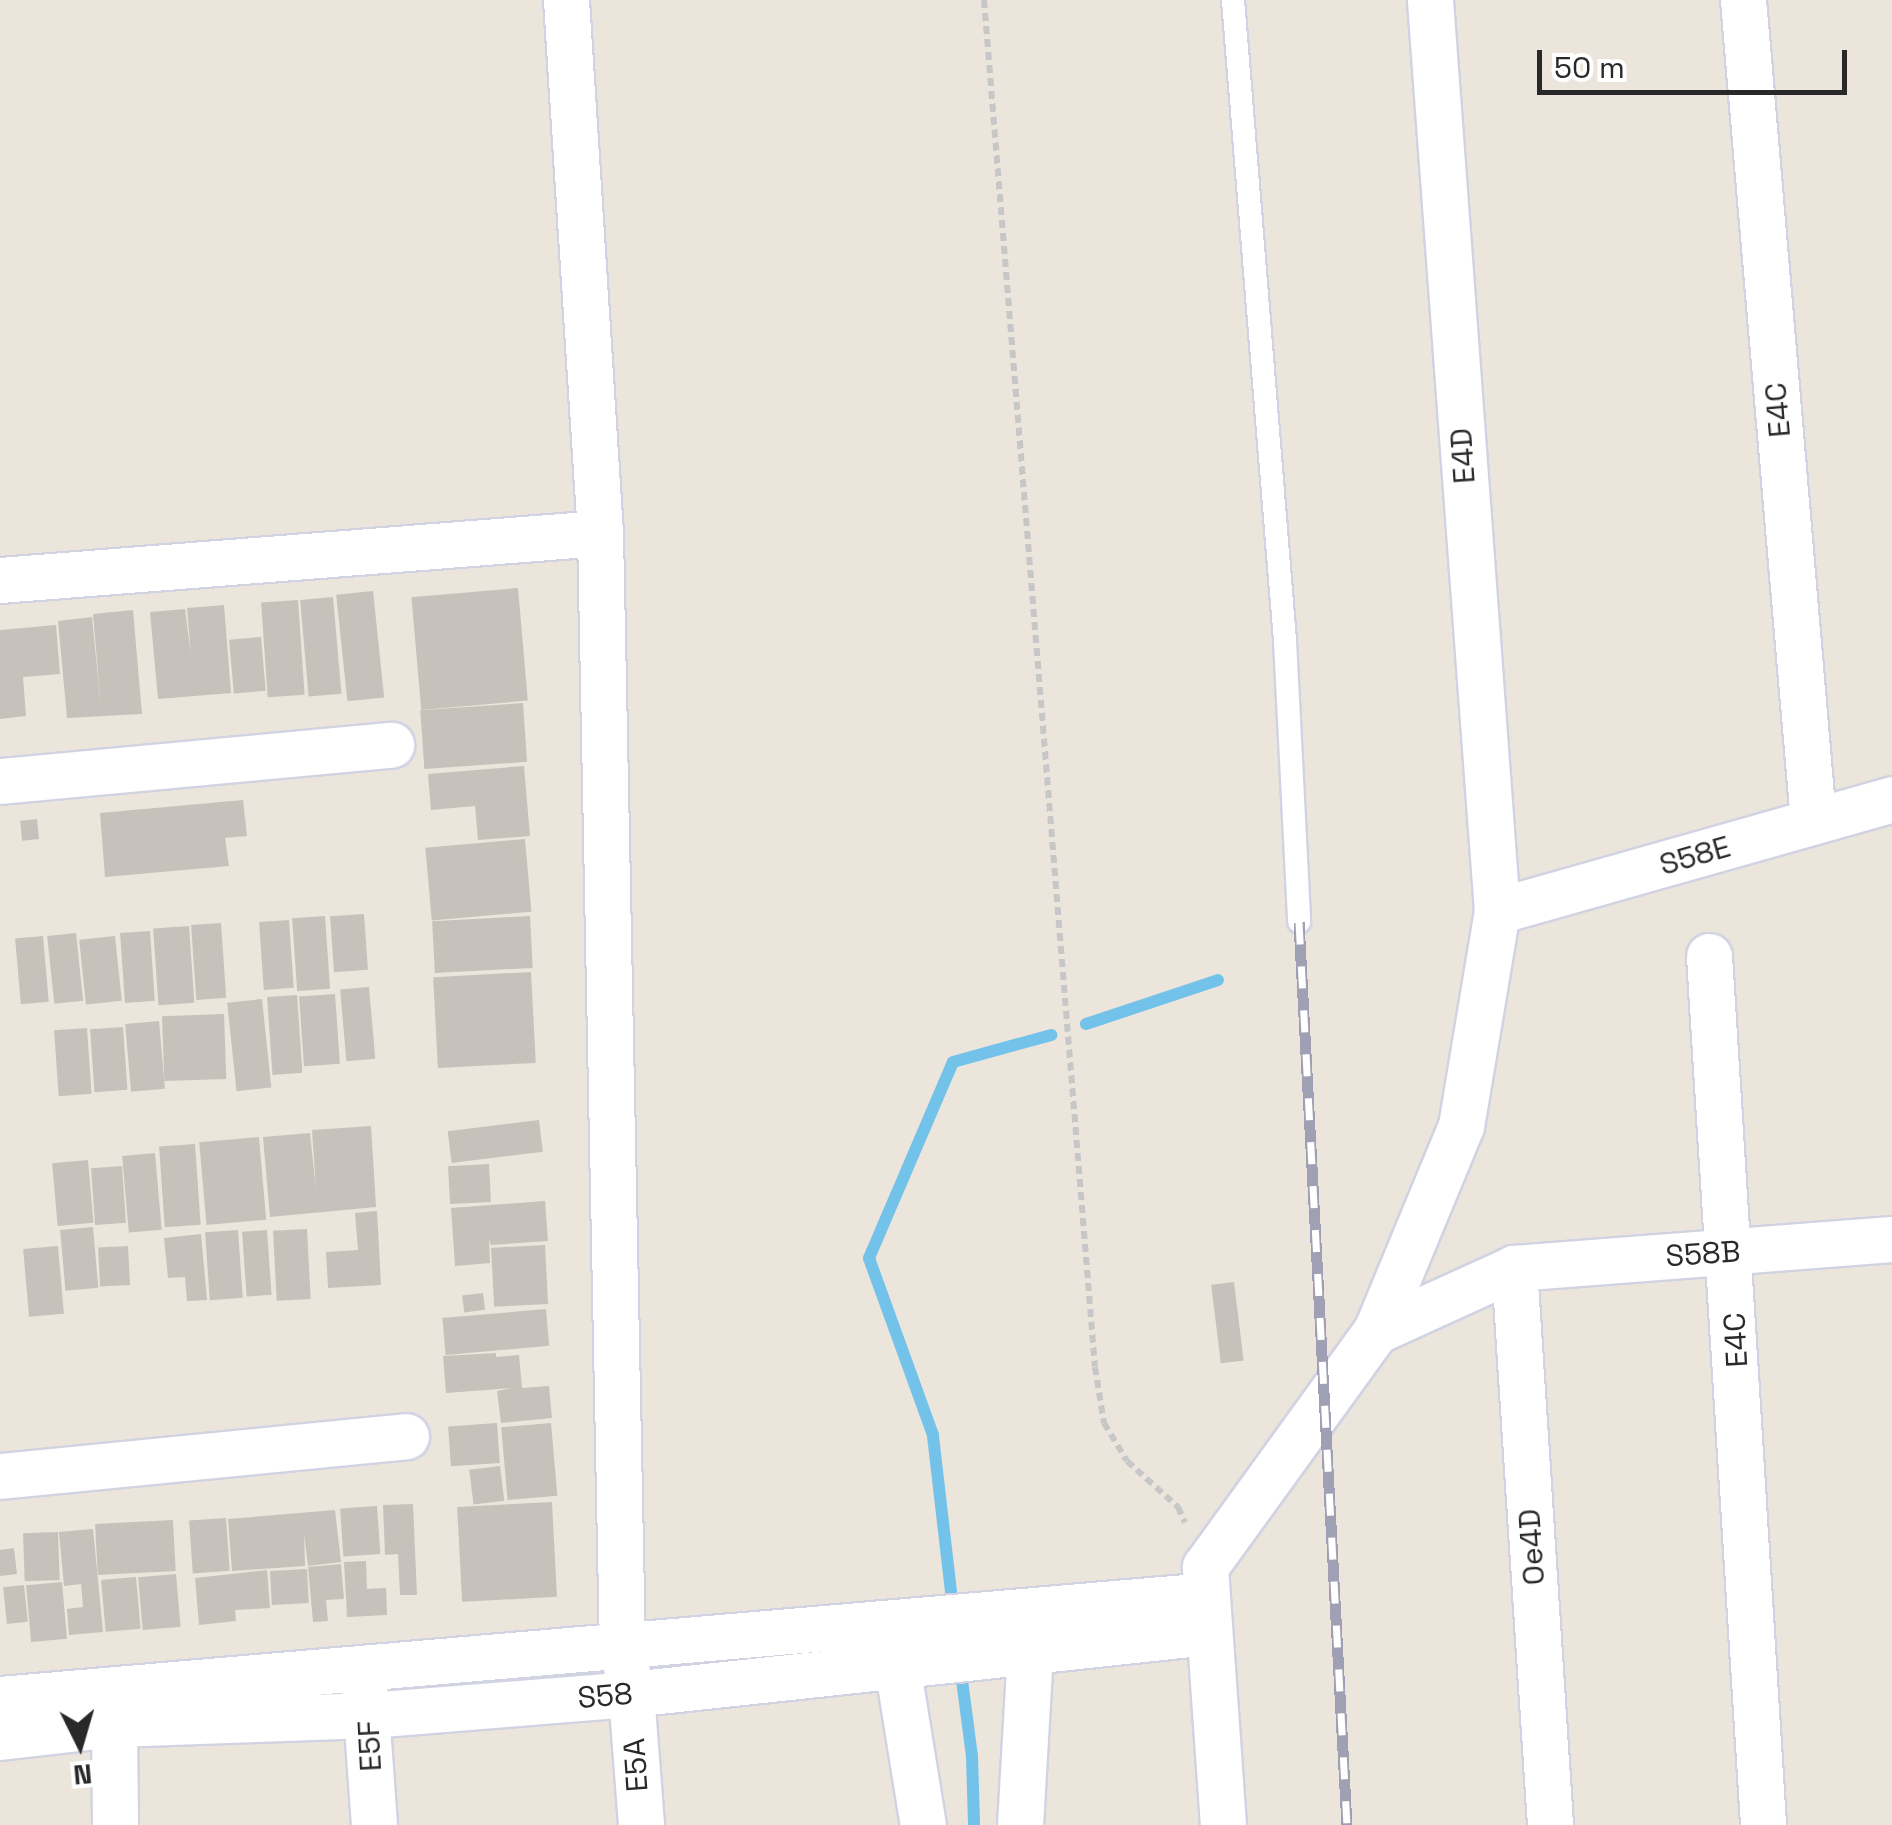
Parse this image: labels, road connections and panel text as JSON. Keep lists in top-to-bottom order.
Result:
{
  "streets": {
    "street": [
      "E4C",
      "E4D",
      "S58E",
      "S58B",
      "Oe4D",
      "S58",
      "E5F",
      "E5A"
    ]
  },
  "crossings": [
    ["E4C", "S58E"],
    ["E4C", "S58B"],
    ["E4D", "S58E"],
    ["S58B", "Oe4D"],
    ["S58", "E5F"],
    ["S58", "E5A"]
  ],
  "scale_bar": "50 m",
  "north": "bottom"
}
